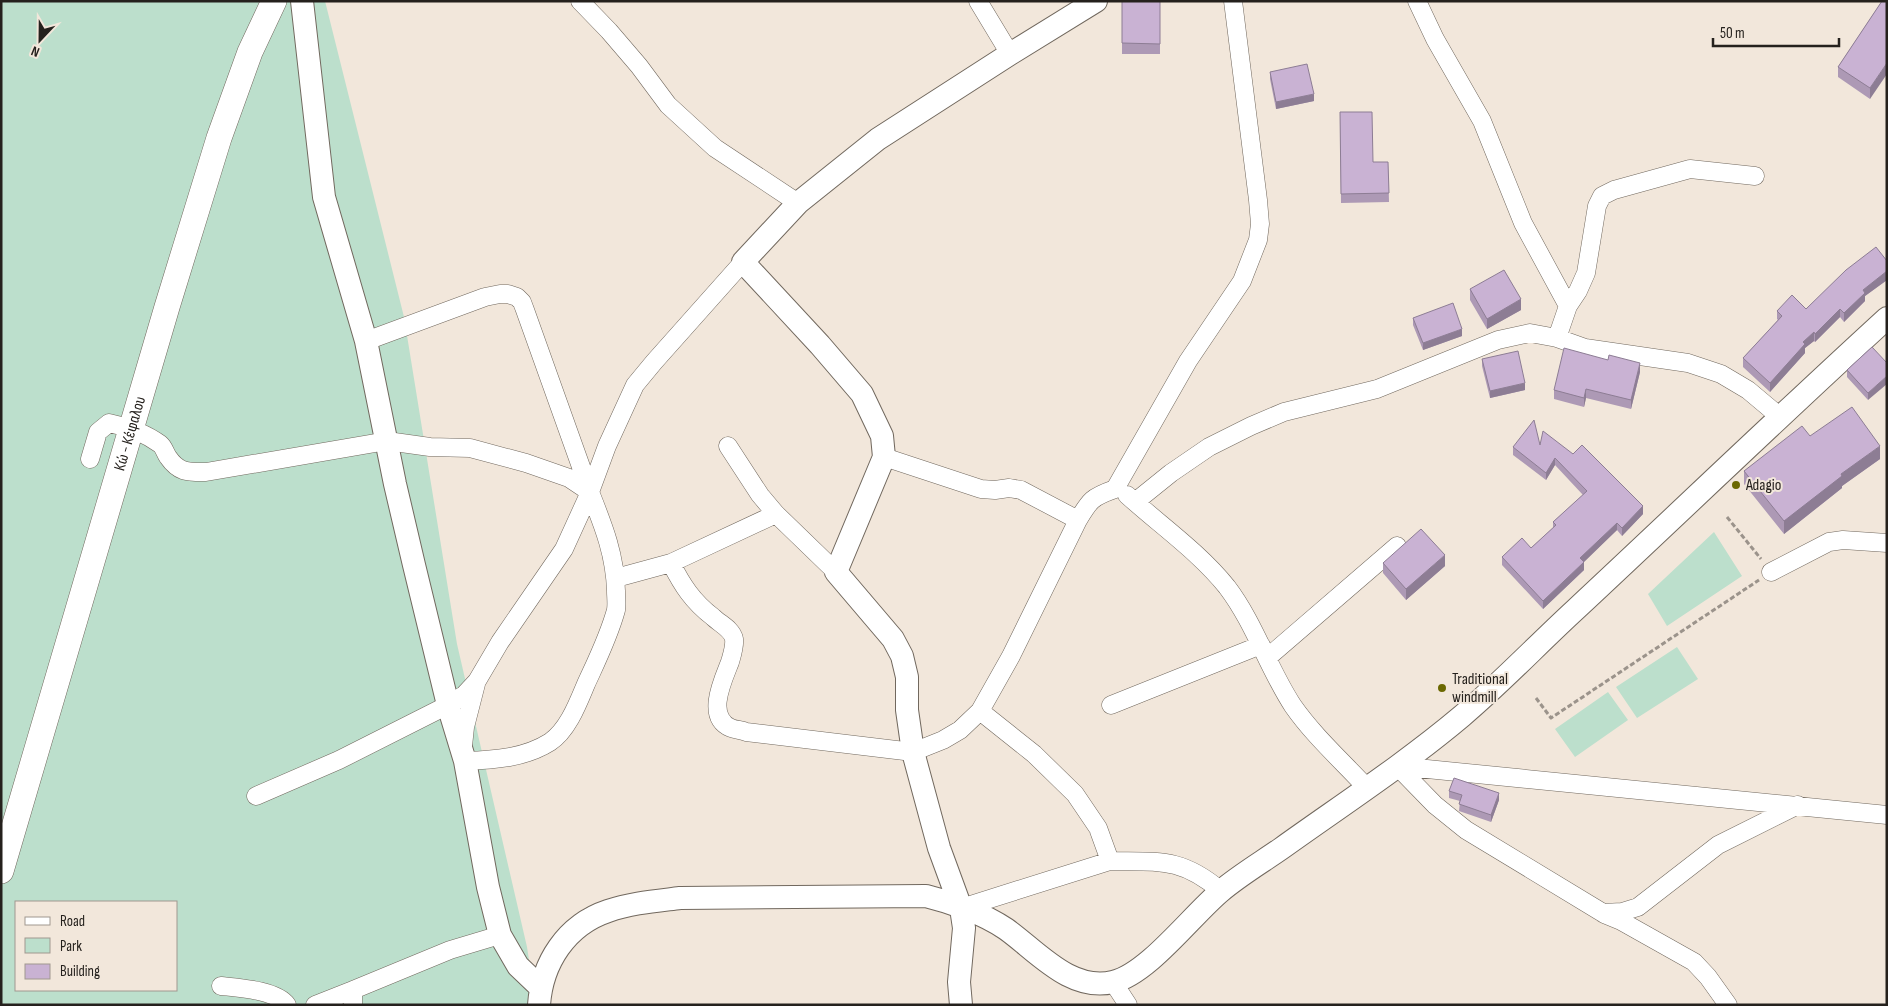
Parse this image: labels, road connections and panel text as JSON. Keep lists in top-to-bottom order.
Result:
{
  "streets": {
    "main road": ["Κώ - Κέφαλου"]
  },
  "places": ["Adagio", "Traditional windmill"],
  "legend": ["Road", "Park", "Building"],
  "scale_bar": "50 m",
  "north": "bottom"
}
